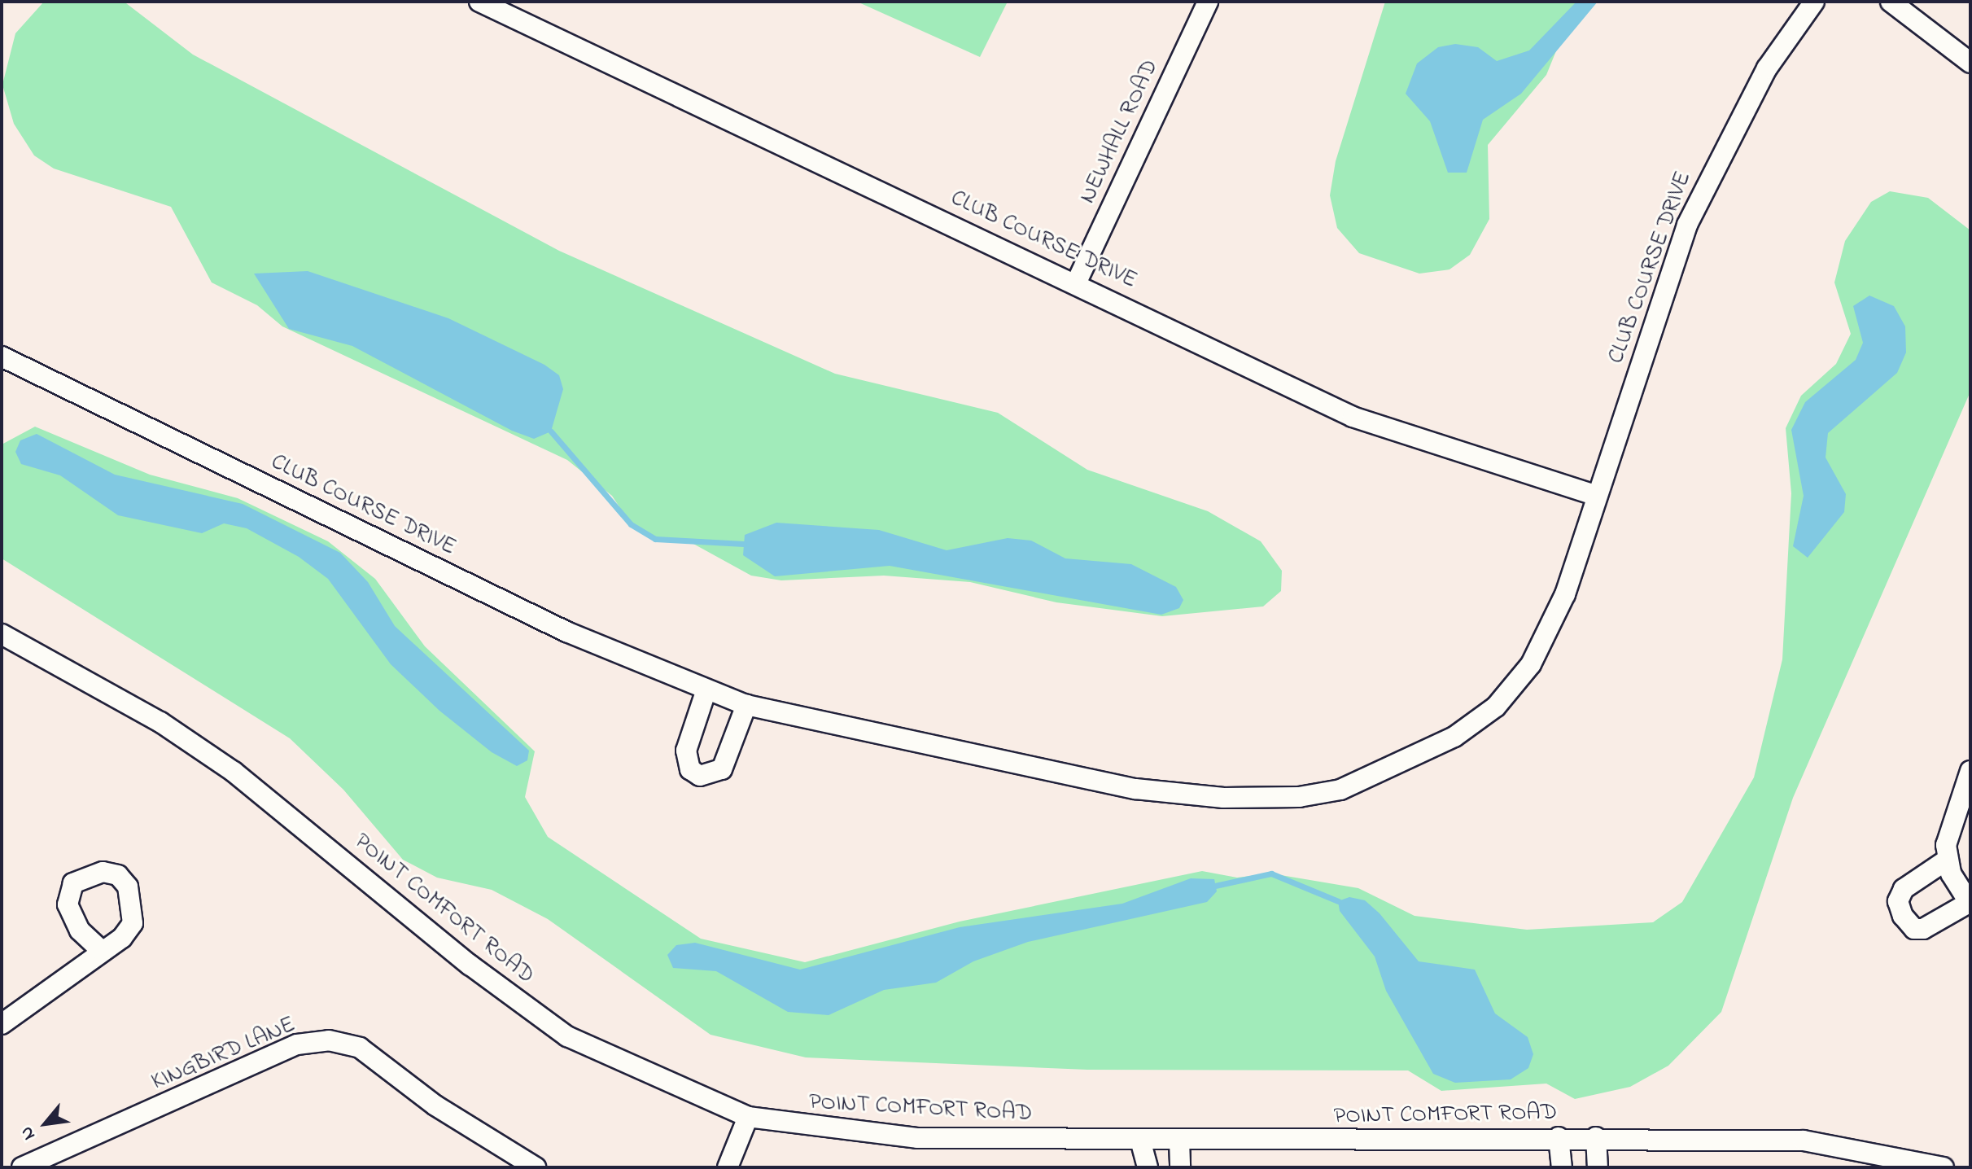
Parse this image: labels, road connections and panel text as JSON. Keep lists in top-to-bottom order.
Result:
{
  "streets": {
    "street": [
      "NEWHALL ROAD",
      "CLUB COURSE DRIVE",
      "POINT COMFORT ROAD",
      "KINGBIRD LANE"
    ]
  },
  "crossings": [
    ["NEWHALL ROAD", "CLUB COURSE DRIVE"]
  ],
  "north": "bottom left"
}
